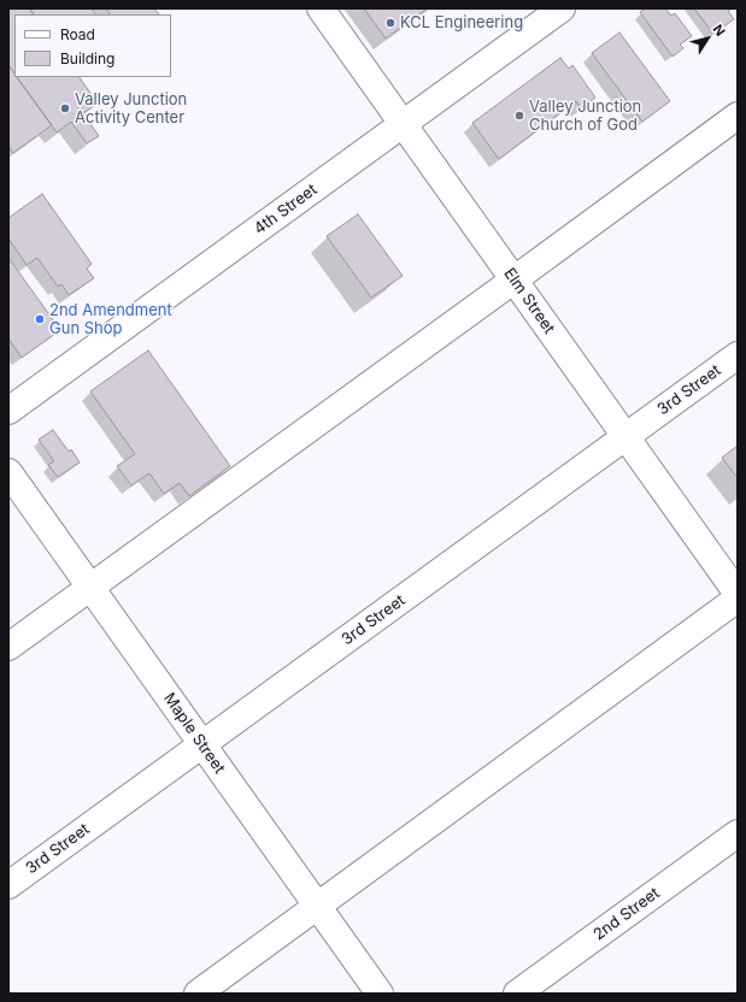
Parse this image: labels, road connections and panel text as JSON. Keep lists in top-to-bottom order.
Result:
{
  "streets": {
    "street": [
      "4th Street",
      "Elm Street",
      "3rd Street",
      "Maple Street",
      "2nd Street"
    ]
  },
  "crossings": [
    ["4th Street", "Elm Street"],
    ["Elm Street", "3rd Street"],
    ["3rd Street", "Maple Street"]
  ],
  "places": [
    "KCL Engineering",
    "Valley Junction Activity Center",
    "Valley Junction Church of God",
    "2nd Amendment Gun Shop"
  ],
  "legend": ["Road", "Building"],
  "north": "top right"
}
